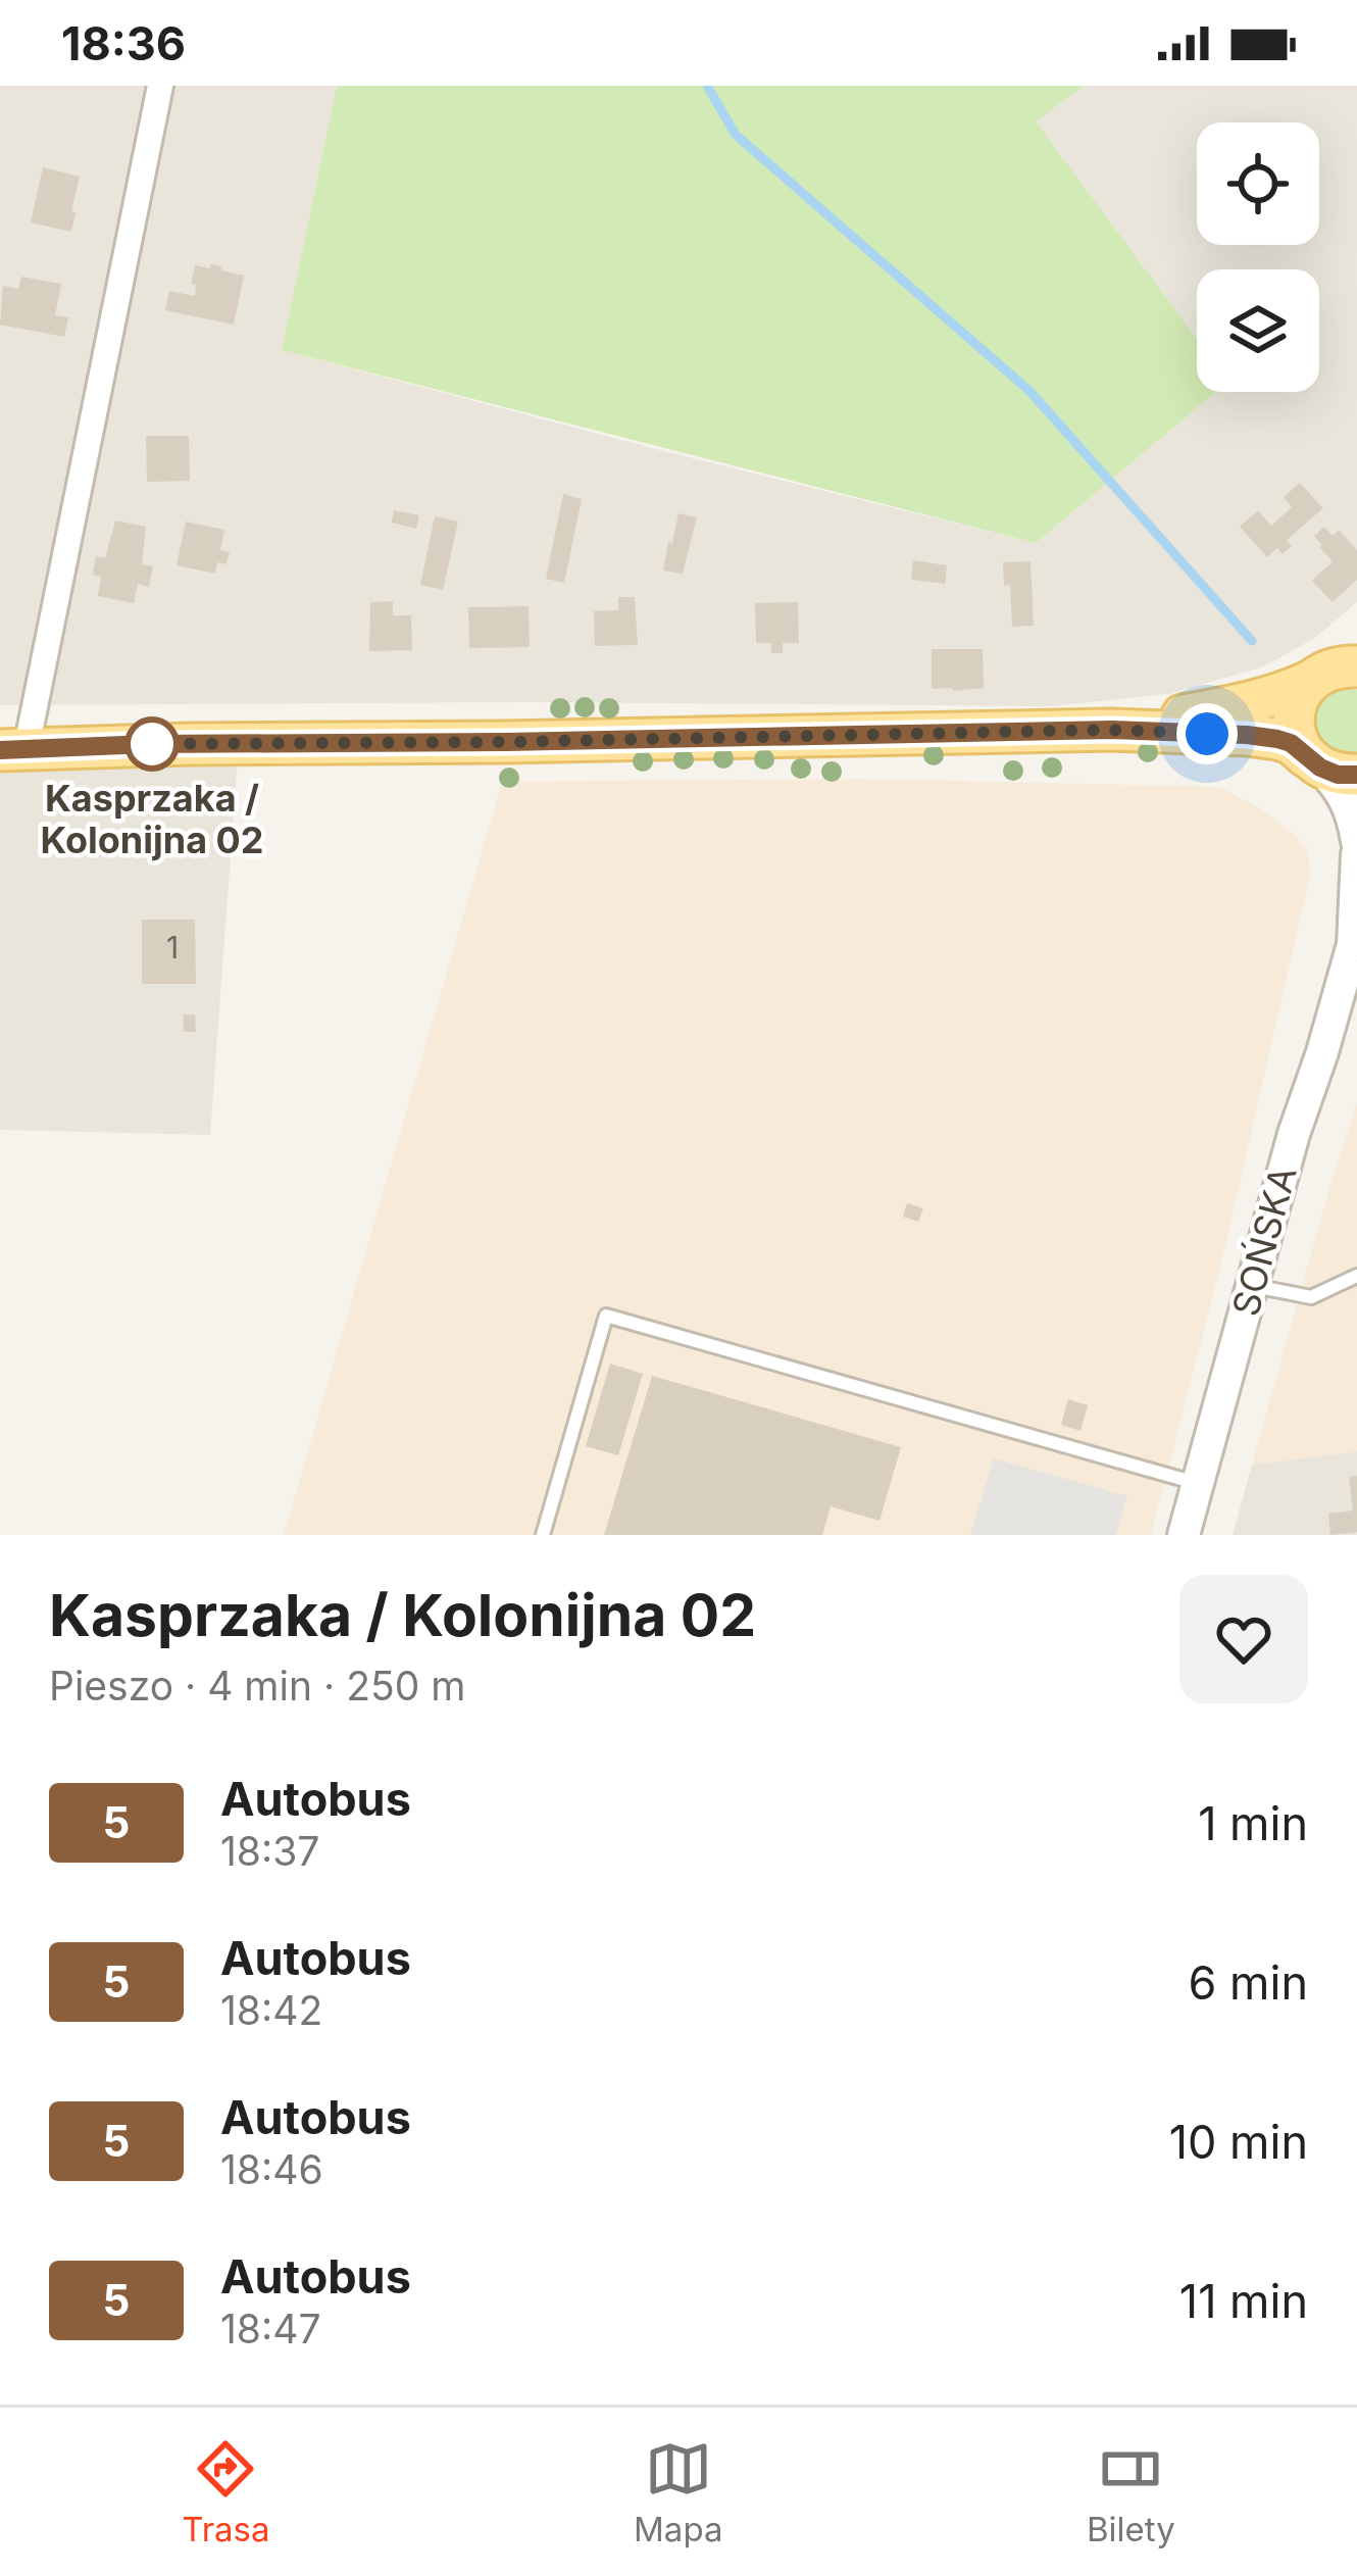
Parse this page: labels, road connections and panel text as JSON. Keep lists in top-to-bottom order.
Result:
{
  "streets": {
    "street": ["SOŃSKA"]
  },
  "places": ["Kasprzaka / Kolonijna 02"],
  "lines": ["bus line 5"],
  "house_numbers": ["1"],
  "page": {
    "status": "18:36",
    "heading": ["Kasprzaka / Kolonijna 02", "Pieszo · 4 min · 250 m"],
    "list": [
      {
        "mark": "5",
        "name": "Autobus",
        "note": "18:37",
        "value": "1 min"
      },
      {
        "mark": "5",
        "name": "Autobus",
        "note": "18:42",
        "value": "6 min"
      },
      {
        "mark": "5",
        "name": "Autobus",
        "note": "18:46",
        "value": "10 min"
      },
      {
        "mark": "5",
        "name": "Autobus",
        "note": "18:47",
        "value": "11 min"
      }
    ],
    "tabs": ["Trasa", "Mapa", "Bilety"]
  }
}
